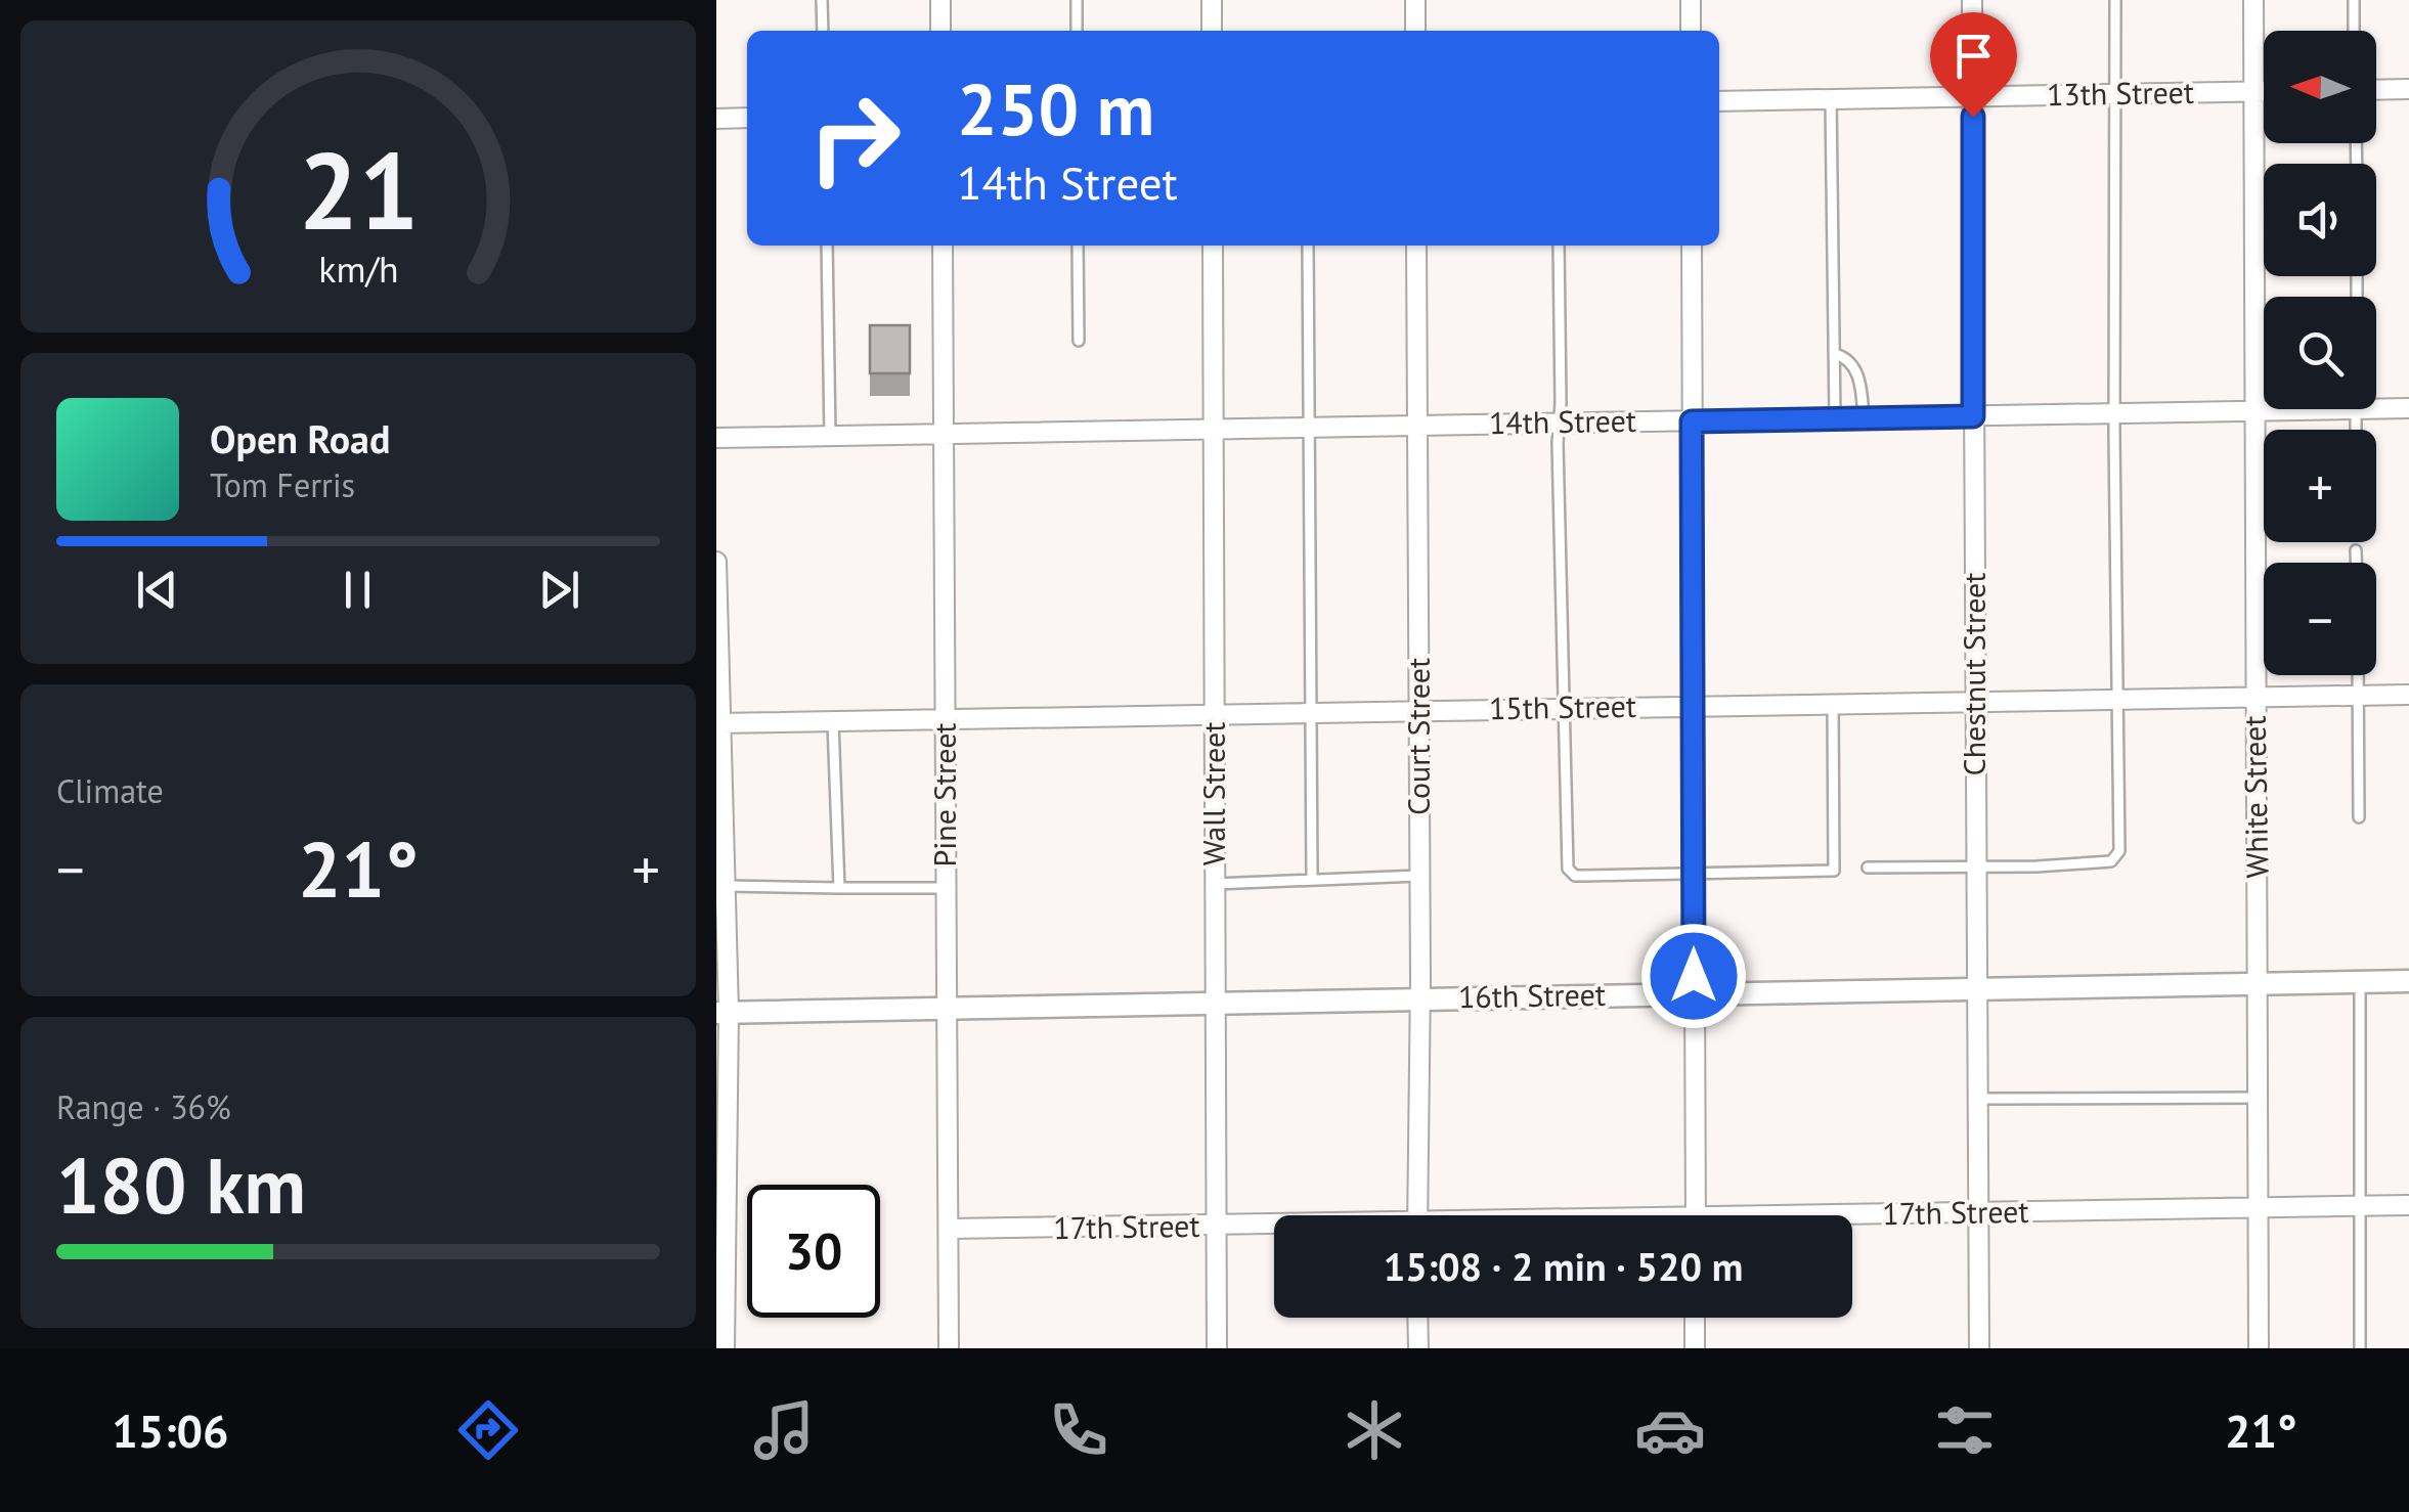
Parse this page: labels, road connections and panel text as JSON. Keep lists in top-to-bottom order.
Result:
{
  "streets": {
    "street": [
      "13th Street",
      "14th Street",
      "Chestnut Street",
      "15th Street",
      "Court Street",
      "Wall Street",
      "Pine Street",
      "White Street",
      "16th Street",
      "17th Street"
    ]
  },
  "crossings": [
    ["13th Street", "Chestnut Street"],
    ["13th Street", "White Street"],
    ["14th Street", "Chestnut Street"],
    ["14th Street", "Court Street"],
    ["14th Street", "Wall Street"],
    ["14th Street", "Pine Street"],
    ["14th Street", "White Street"],
    ["Chestnut Street", "15th Street"],
    ["Chestnut Street", "16th Street"],
    ["Chestnut Street", "17th Street"],
    ["15th Street", "Court Street"],
    ["15th Street", "Wall Street"],
    ["15th Street", "Pine Street"],
    ["15th Street", "White Street"],
    ["Court Street", "16th Street"],
    ["Wall Street", "16th Street"],
    ["Wall Street", "17th Street"],
    ["Pine Street", "16th Street"],
    ["Pine Street", "17th Street"],
    ["White Street", "16th Street"],
    ["White Street", "17th Street"]
  ],
  "north": "left",
  "page": {
    "map_buttons": ["+", "−"],
    "turn": ["250 m", "14th Street"],
    "song": ["Open Road", "Tom Ferris"],
    "tile": [
      "Climate",
      ["Range · 36%", "180 km"]
    ],
    "heat": ["−", "21°", "+"],
    "limit": "30",
    "trip": "15:08 · 2 min · 520 m",
    "tabs": ["15:06", "21°"],
    "gauge": ["21", "km/h"]
  }
}
